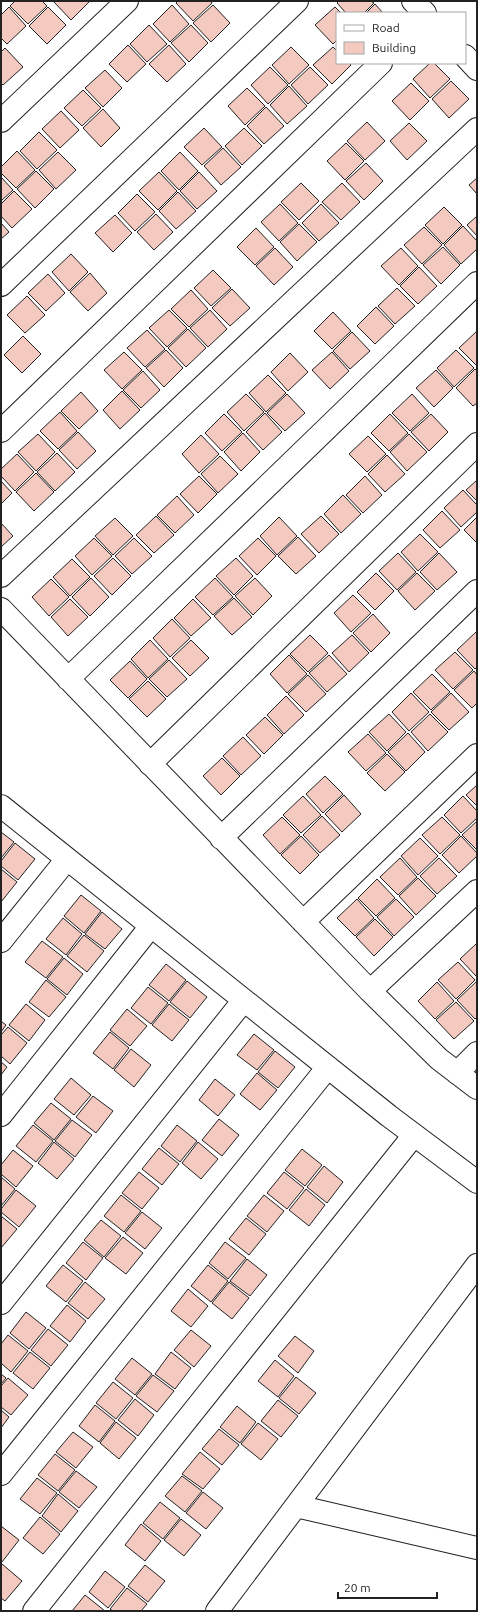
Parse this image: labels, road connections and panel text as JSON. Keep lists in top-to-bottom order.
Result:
{
  "legend": ["Road", "Building"],
  "scale_bar": "20 m"
}
